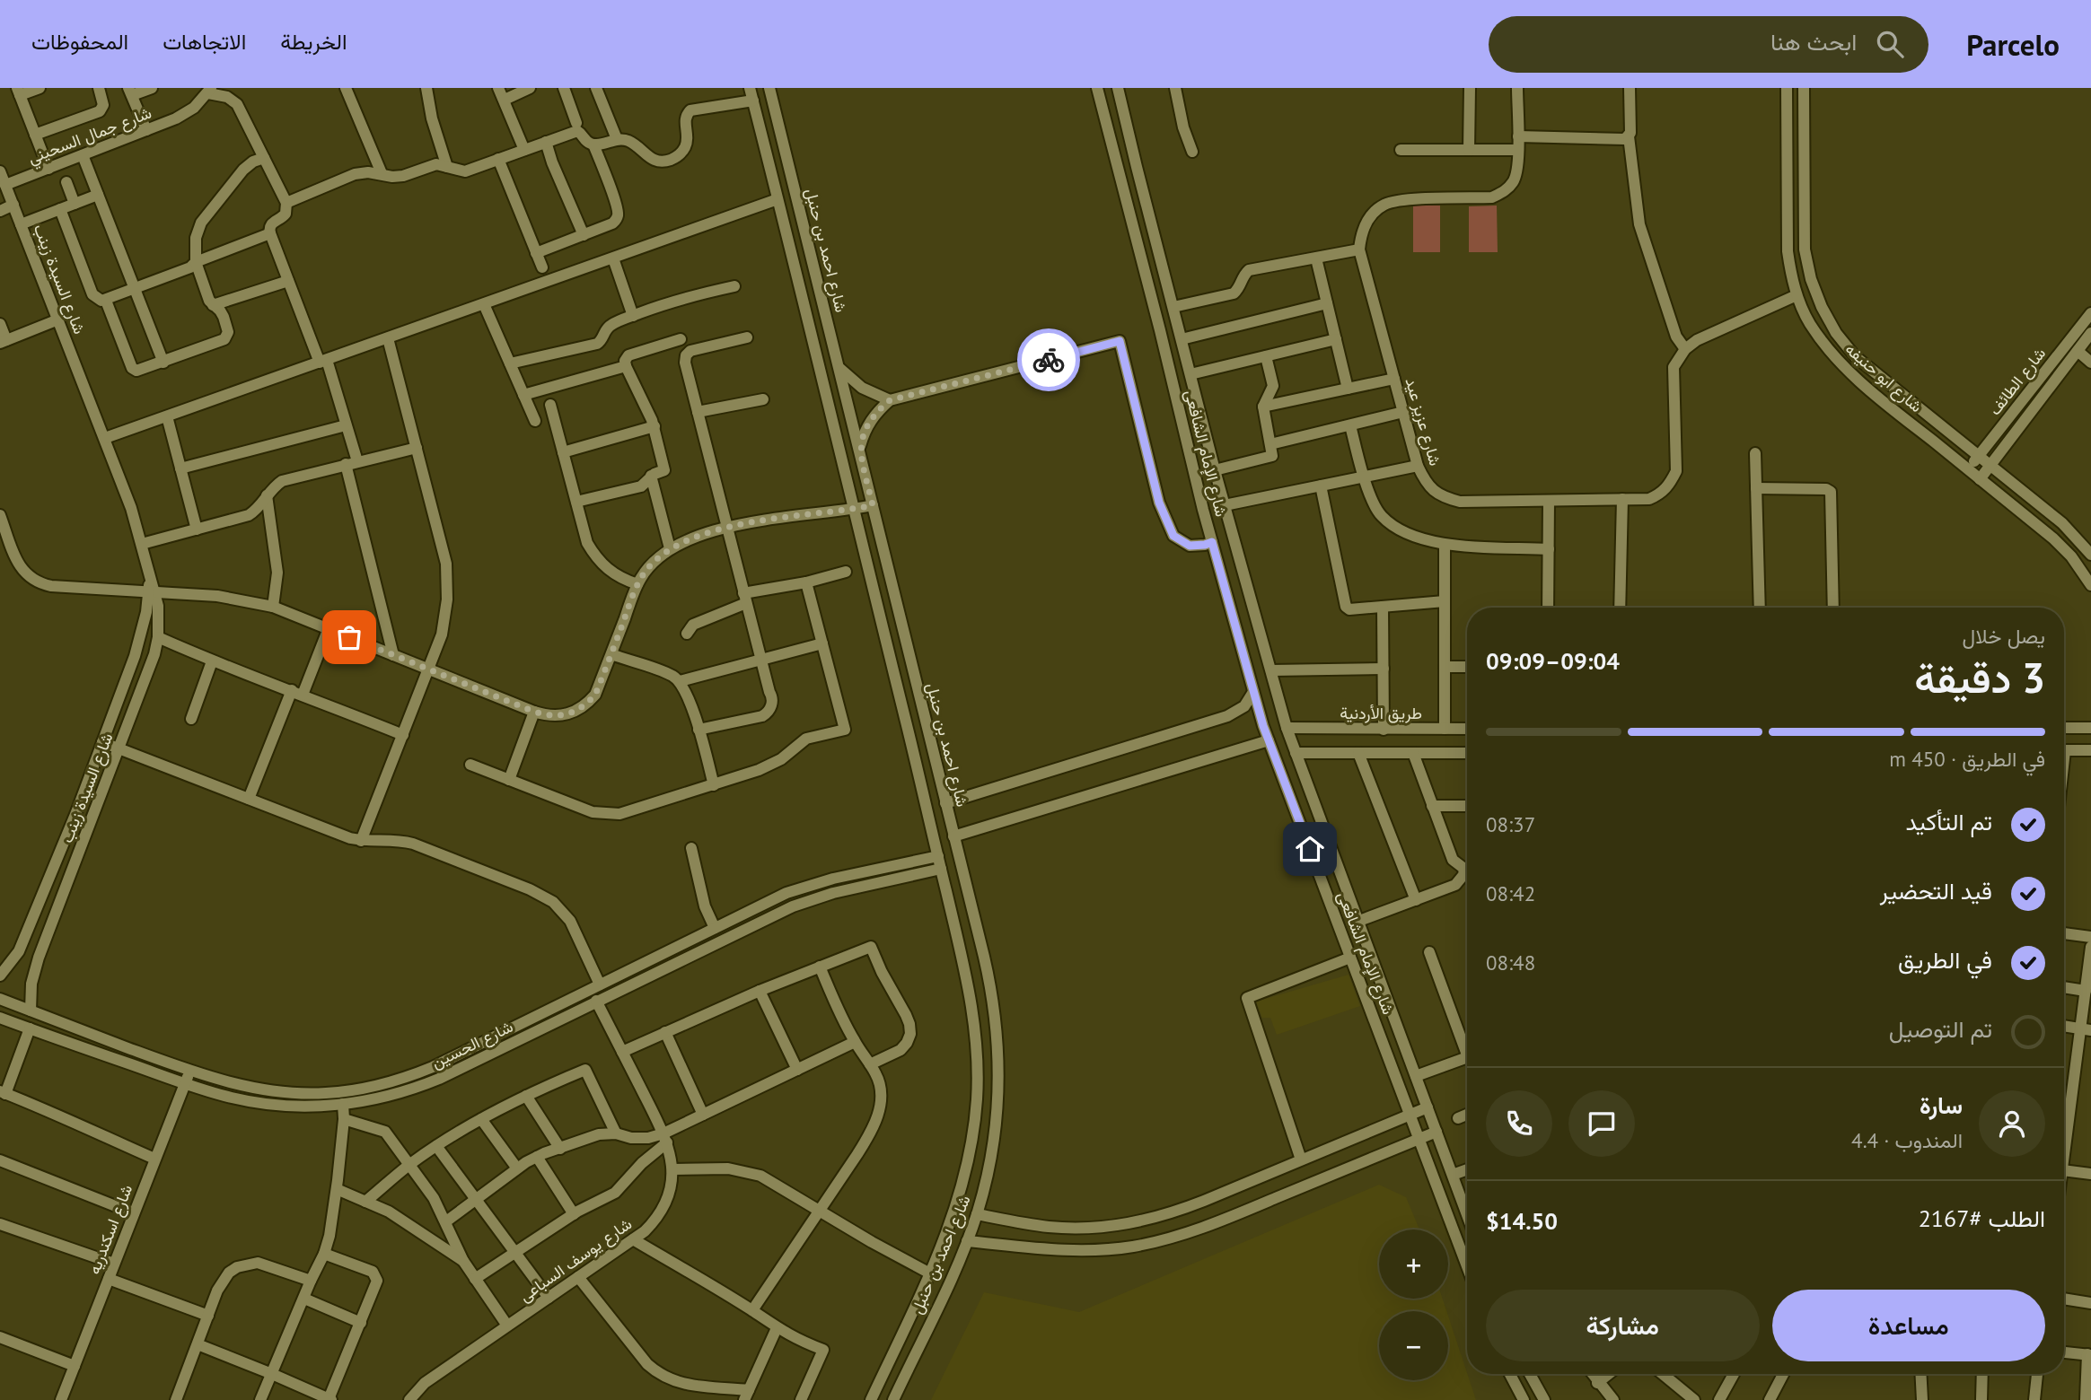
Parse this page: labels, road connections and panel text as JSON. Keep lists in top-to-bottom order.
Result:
{
  "streets": {
    "street": [
      "شارع جمال السحيني",
      "شارع احمد بن حنبل",
      "شارع السيدة زينب",
      "شارع ابو حنيفه",
      "شارع الطائف",
      "شارع عزيز عيد",
      "شارع الإمام الشافعى",
      "طريق الأردنية",
      "شارع الحسين",
      "شارع اسكندريه",
      "شارع يوسف السباعى"
    ]
  },
  "crossings": [
    ["شارع جمال السحيني", "شارع السيدة زينب"],
    ["شارع احمد بن حنبل", "شارع الحسين"],
    ["شارع السيدة زينب", "شارع الحسين"],
    ["شارع ابو حنيفه", "شارع الطائف"],
    ["شارع الإمام الشافعى", "طريق الأردنية"],
    ["شارع الحسين", "شارع اسكندريه"],
    ["شارع الحسين", "شارع يوسف السباعى"]
  ],
  "page": {
    "header": "Parcelo",
    "search": "ابحث هنا",
    "nav": ["الخريطة", "الاتجاهات", "المحفوظات"],
    "heading": ["3 دقيقة", "يصل خلال", "09:04–09:09"],
    "panel": [
      "سارة",
      "المندوب · 4.4",
      "الطلب #2167",
      "$14.50"
    ],
    "bar": "في الطريق · 450 m",
    "list": [
      ["تم التأكيد", "08:37"],
      ["قيد التحضير", "08:42"],
      ["في الطريق", "08:48"],
      "تم التوصيل"
    ],
    "map_buttons": ["+", "−"],
    "buttons": ["مساعدة", "مشاركة"]
  }
}
